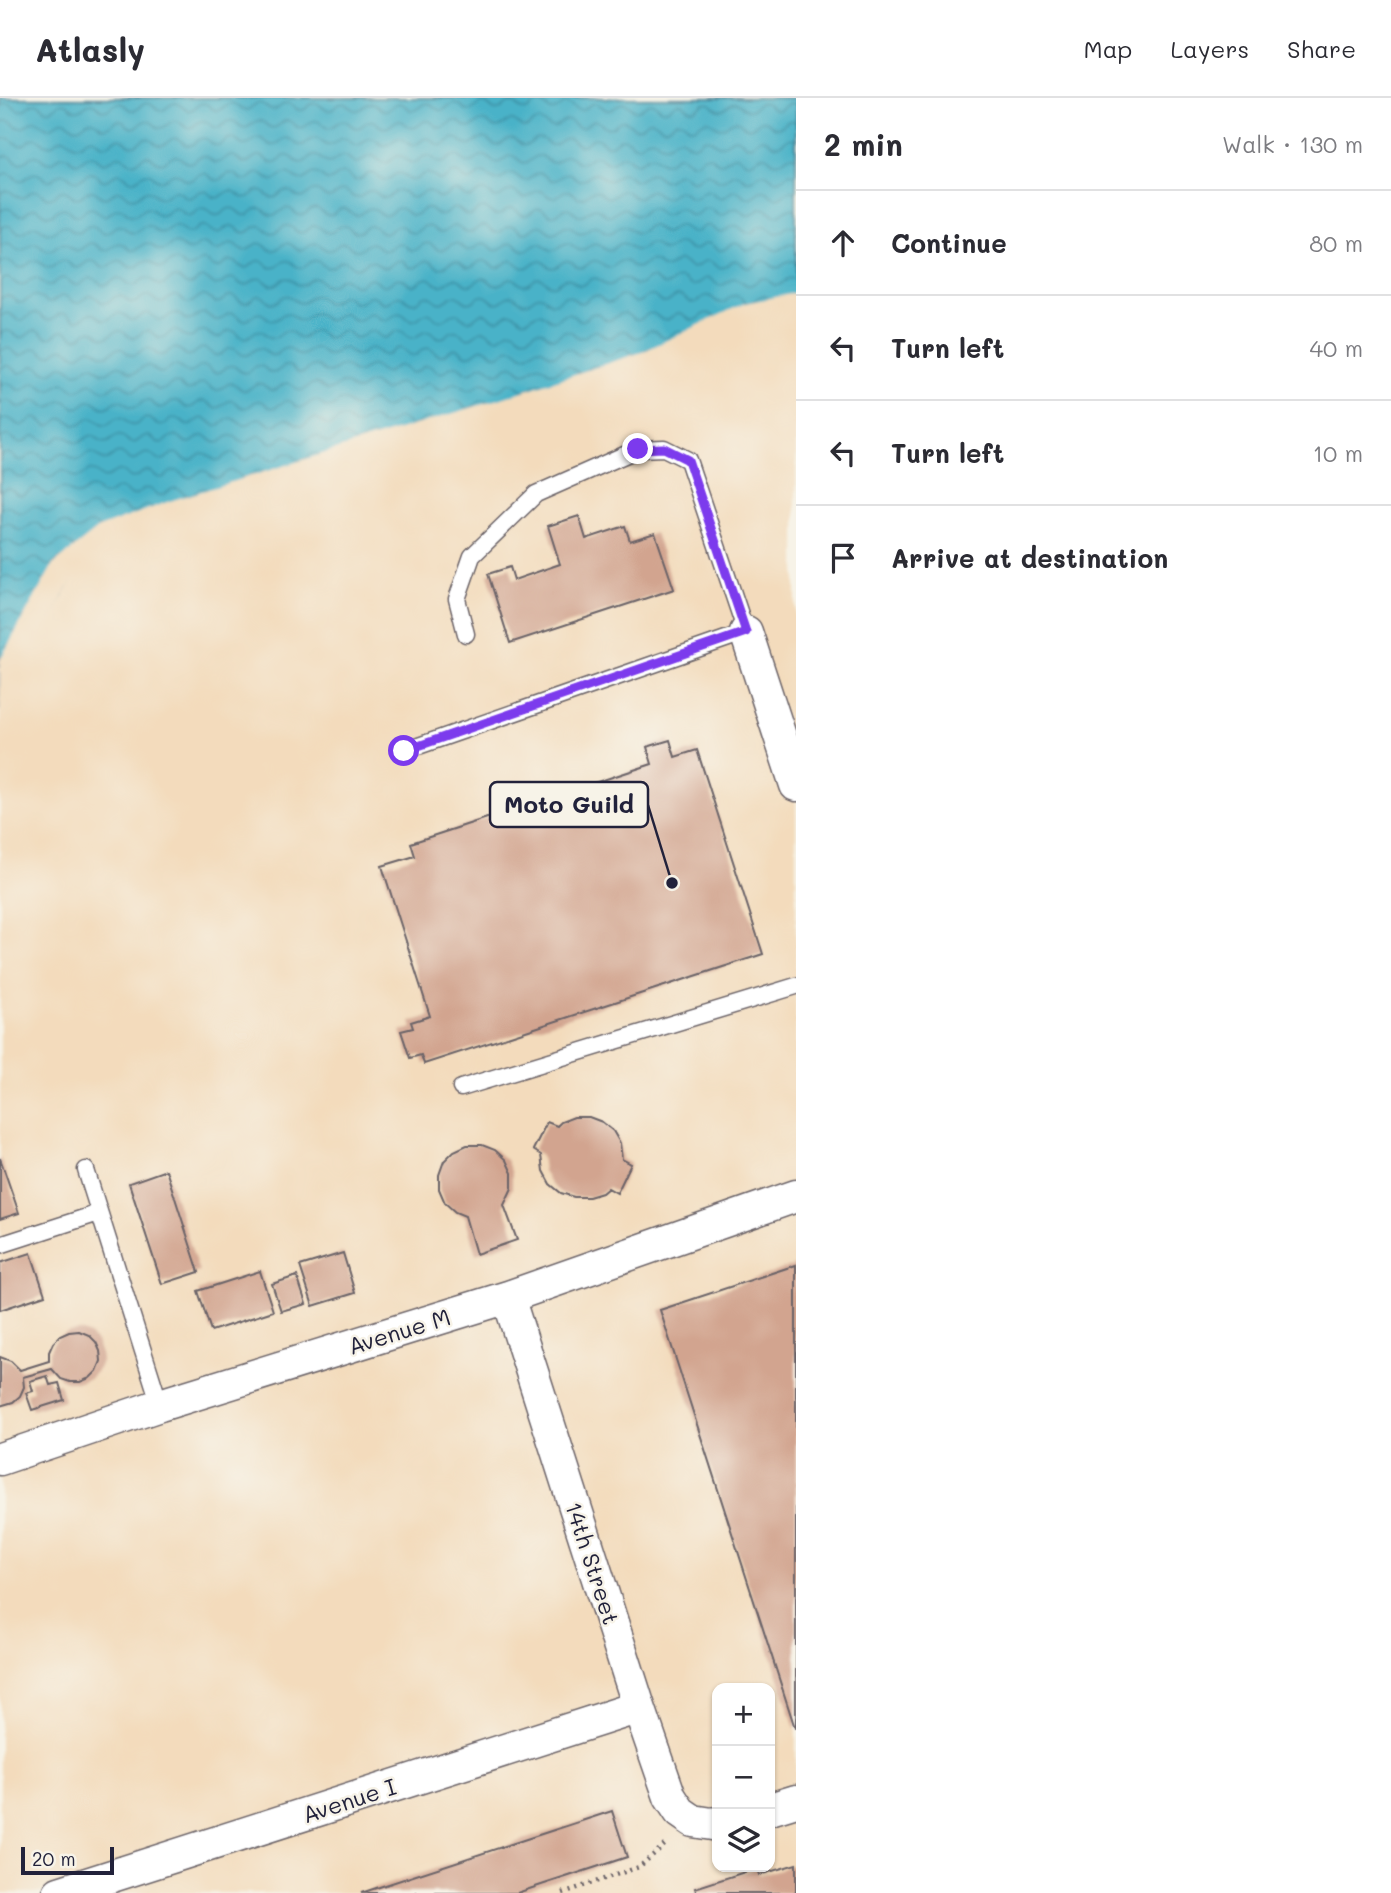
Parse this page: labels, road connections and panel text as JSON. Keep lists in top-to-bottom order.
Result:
{
  "streets": {
    "street": ["Avenue M", "14th Street", "Avenue I"]
  },
  "crossings": [
    ["Avenue M", "14th Street"],
    ["14th Street", "Avenue I"]
  ],
  "places": ["Moto Guild"],
  "scale_bar": "20 m",
  "page": {
    "header": "Atlasly",
    "nav": ["Map", "Layers", "Share"],
    "heading": ["2 min", "Walk · 130 m"],
    "list": [
      ["Continue", "80 m"],
      ["Turn left", "40 m"],
      ["Turn left", "10 m"],
      "Arrive at destination"
    ],
    "map_buttons": ["+", "−"],
    "scale": "20 m"
  }
}
